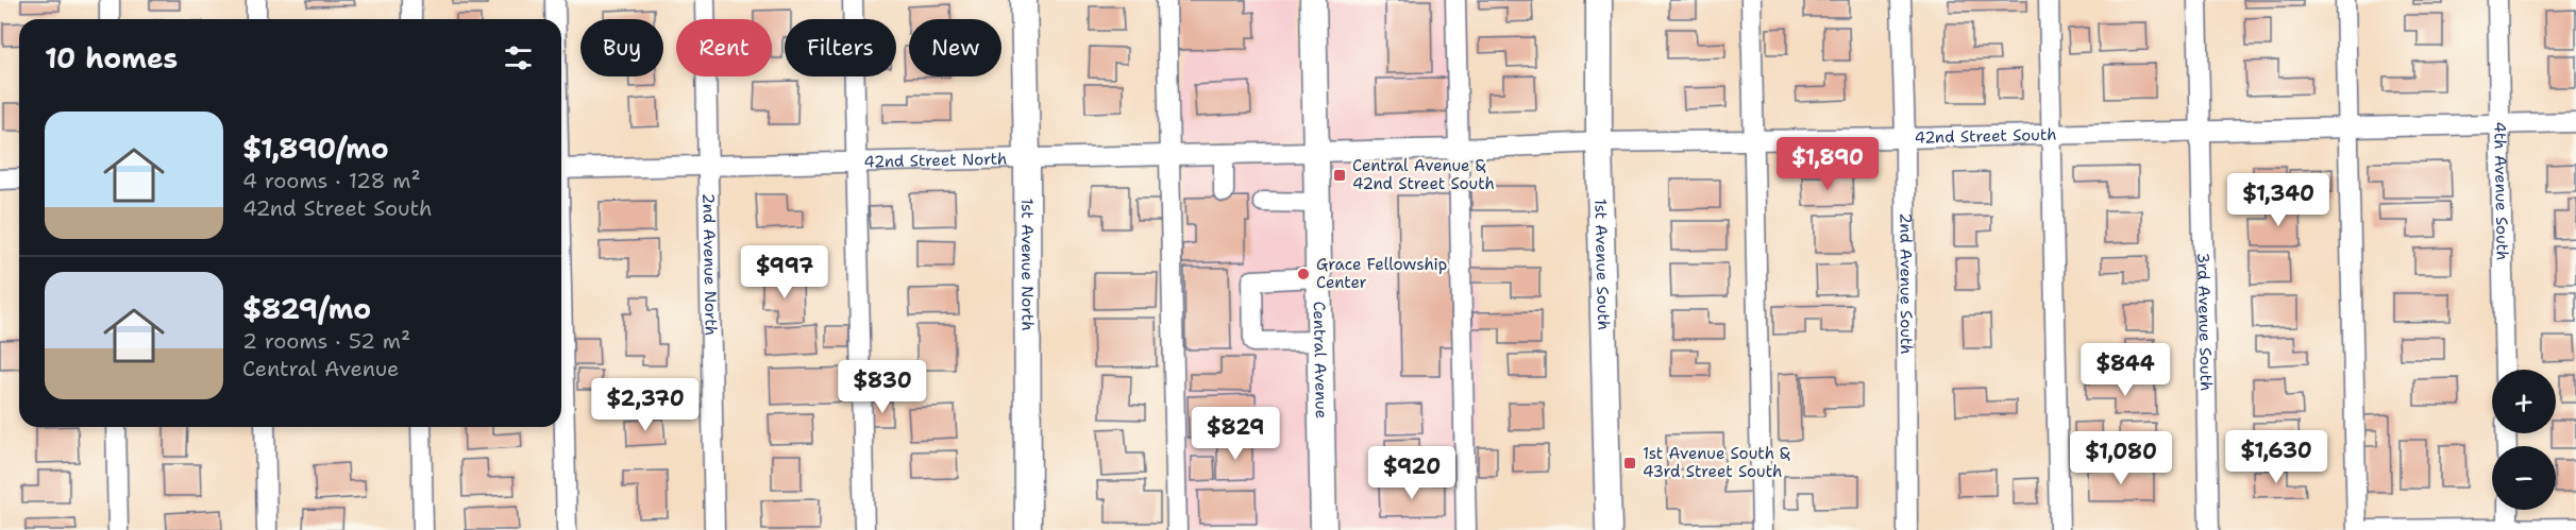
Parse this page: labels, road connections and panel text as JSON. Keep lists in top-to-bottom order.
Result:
{
  "streets": {
    "main road": ["1st Avenue North", "1st Avenue South", "Central Avenue"],
    "street": [
      "42nd Street South",
      "42nd Street North",
      "4th Avenue South",
      "2nd Avenue North",
      "2nd Avenue South",
      "3rd Avenue South"
    ]
  },
  "crossings": [
    ["42nd Street South", "42nd Street North"],
    ["42nd Street South", "4th Avenue South"],
    ["42nd Street South", "1st Avenue South"],
    ["42nd Street South", "2nd Avenue South"],
    ["42nd Street South", "3rd Avenue South"],
    ["42nd Street South", "Central Avenue"],
    ["42nd Street North", "1st Avenue North"],
    ["42nd Street North", "2nd Avenue North"],
    ["42nd Street North", "Central Avenue"]
  ],
  "places": {
    "transit": ["Central Avenue & 42nd Street South", "1st Avenue South & 43rd Street South"],
    "other": ["Grace Fellowship Center"]
  },
  "page": {
    "chip": [
      "Buy",
      "Rent",
      "Filters",
      "New"
    ],
    "heading": "10 homes",
    "list": [
      {
        "name": "$1,890/mo",
        "note": "4 rooms · 128 m² · 42nd Street South"
      },
      {
        "name": "$829/mo",
        "note": "2 rooms · 52 m² · Central Avenue"
      }
    ],
    "price": [
      "$1,890",
      "$1,340",
      "$997",
      "$844",
      "$830",
      "$2,370",
      "$829",
      "$1,630",
      "$1,080",
      "$920"
    ],
    "map_buttons": ["+", "−"]
  }
}
